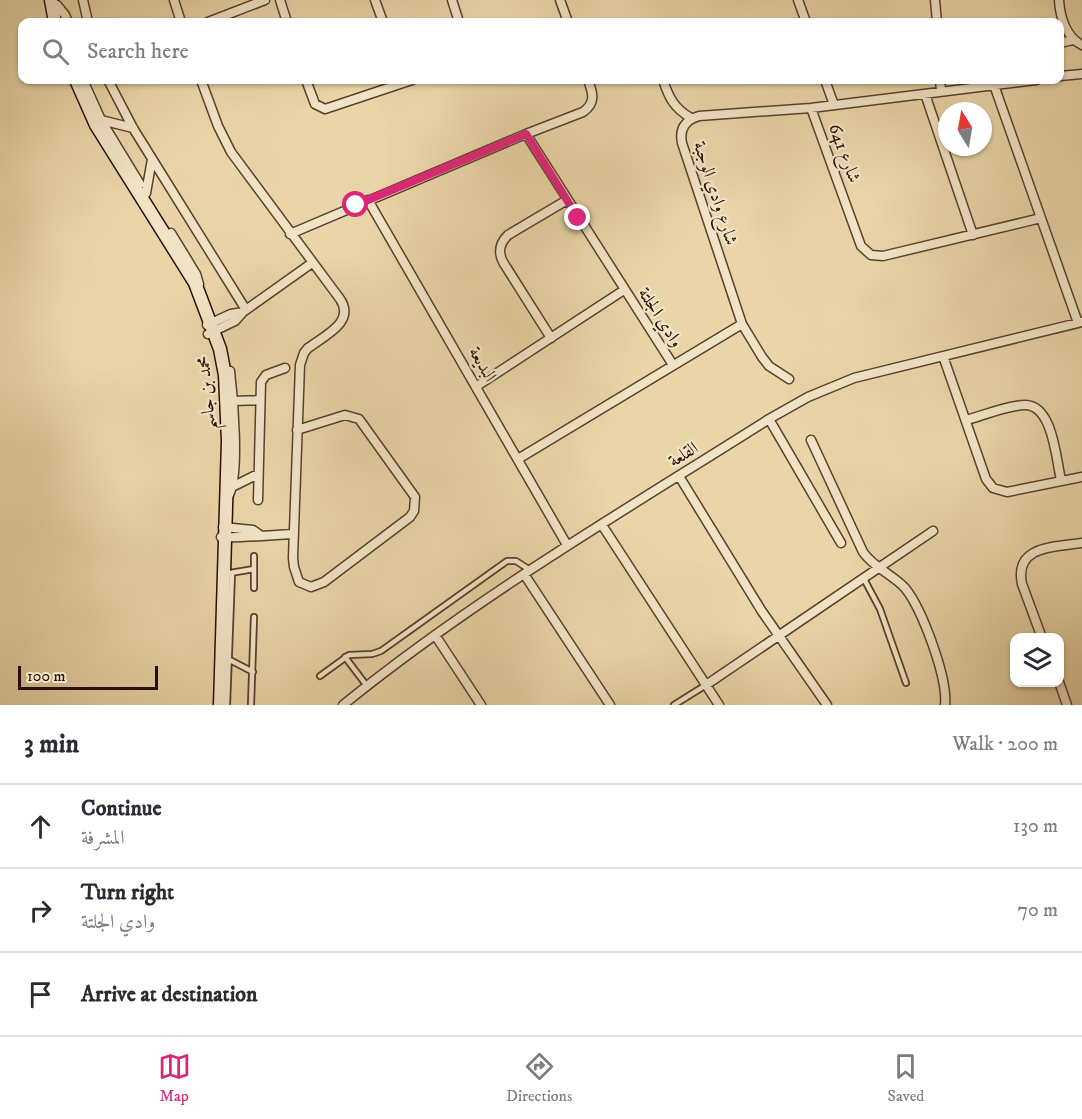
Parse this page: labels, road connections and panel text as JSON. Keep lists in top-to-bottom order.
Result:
{
  "streets": {
    "street": [
      "شارع 641",
      "شارع وادي الوجبة",
      "وادي الجلتة",
      "البديعة",
      "محمد بن جاسم",
      "القلعة"
    ]
  },
  "crossings": [
    ["شارع 641", "شارع وادي الوجبة"],
    ["وادي الجلتة", "البديعة"],
    ["البديعة", "القلعة"]
  ],
  "scale_bar": "100 m",
  "north": "top",
  "page": {
    "search": "Search here",
    "scale": "100 m",
    "heading": ["3 min", "Walk · 200 m"],
    "list": [
      ["Continue", "المشرفة", "130 m"],
      ["Turn right", "وادي الجلتة", "70 m"],
      "Arrive at destination"
    ],
    "nav": ["Map", "Directions", "Saved"]
  }
}
